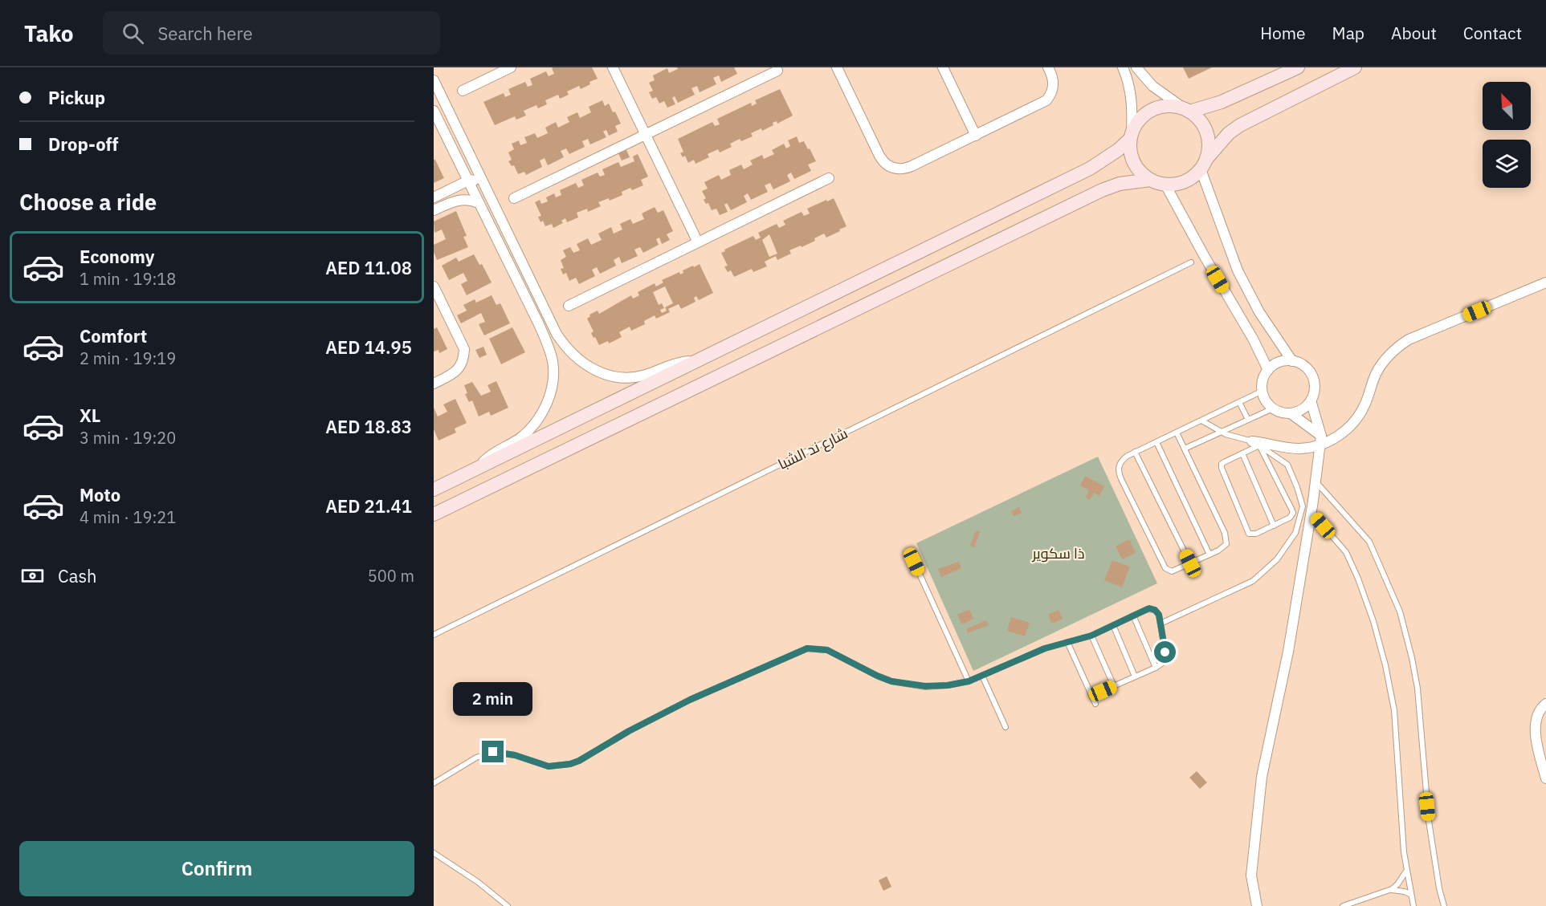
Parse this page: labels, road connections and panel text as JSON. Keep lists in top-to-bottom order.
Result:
{
  "streets": {
    "lane": ["شارع ند الشبا"]
  },
  "parks": ["ذا سكوير"],
  "north": "top left",
  "page": {
    "header": "Tako",
    "search": "Search here",
    "nav": [
      "Home",
      "Map",
      "About",
      "Contact"
    ],
    "banner": ["Pickup", "Drop-off"],
    "heading": "Choose a ride",
    "list": [
      {
        "name": "Economy",
        "note": "1 min · 19:18",
        "value": "AED 11.08"
      },
      {
        "name": "Comfort",
        "note": "2 min · 19:19",
        "value": "AED 14.95"
      },
      {
        "name": "XL",
        "note": "3 min · 19:20",
        "value": "AED 18.83"
      },
      {
        "name": "Moto",
        "note": "4 min · 19:21",
        "value": "AED 21.41"
      }
    ],
    "pay": ["Cash", "500 m"],
    "bubble": "2 min",
    "buttons": "Confirm"
  }
}
